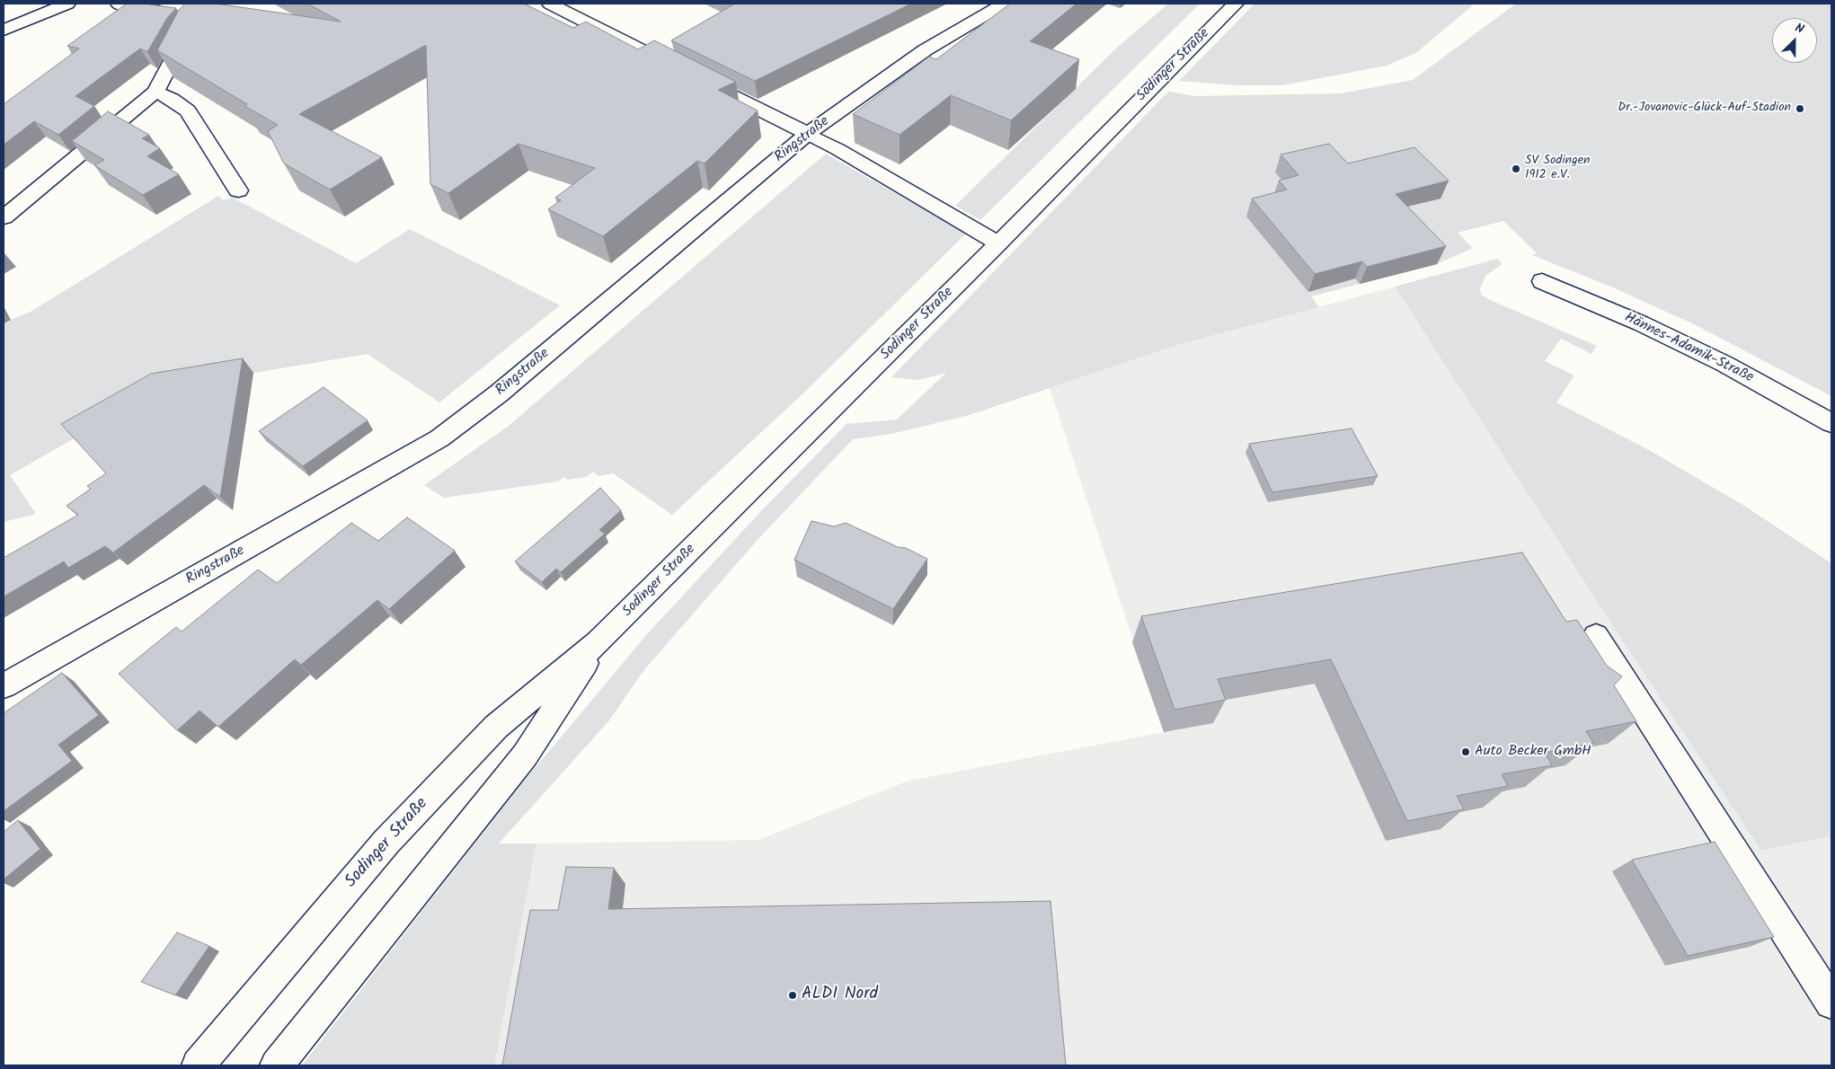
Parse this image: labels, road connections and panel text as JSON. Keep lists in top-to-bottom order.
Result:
{
  "streets": {
    "street": ["Sodinger Straße", "Ringstraße", "Hännes-Adamik-Straße"]
  },
  "places": [
    "Dr.-Jovanovic-Glück-Auf-Stadion",
    "SV Sodingen 1912 e.V.",
    "Auto Becker GmbH",
    "ALDI Nord"
  ],
  "north": "top right"
}
